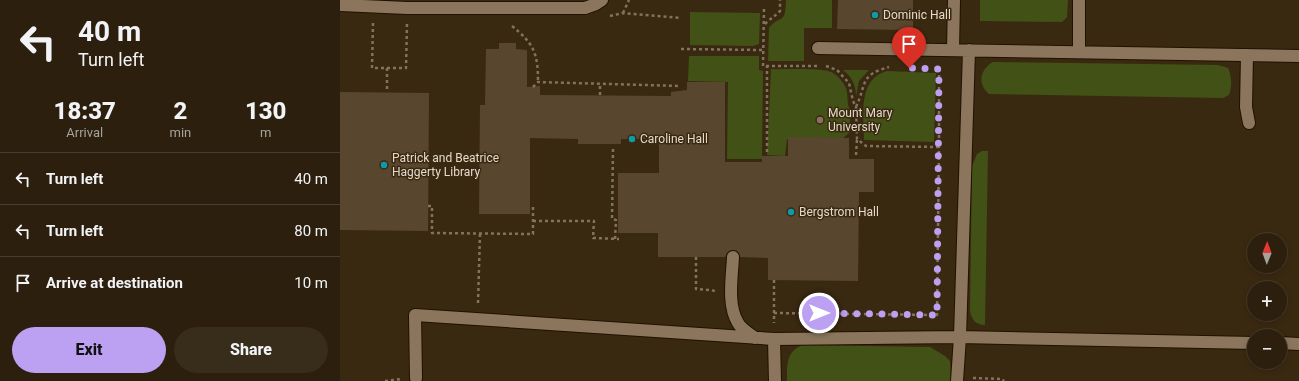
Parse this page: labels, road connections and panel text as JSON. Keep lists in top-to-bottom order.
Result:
{
  "places": [
    "Dominic Hall",
    "Mount Mary University",
    "Caroline Hall",
    "Patrick and Beatrice Haggerty Library",
    "Bergstrom Hall"
  ],
  "north": "top",
  "page": {
    "turn": ["40 m", "Turn left"],
    "eta": [
      "18:37",
      "Arrival",
      "2",
      "min",
      "130",
      "m"
    ],
    "list": [
      {
        "name": "Turn left",
        "value": "40 m"
      },
      {
        "name": "Turn left",
        "value": "80 m"
      },
      {
        "name": "Arrive at destination",
        "value": "10 m"
      }
    ],
    "map_buttons": ["+", "−"],
    "buttons": ["Exit", "Share"]
  }
}
